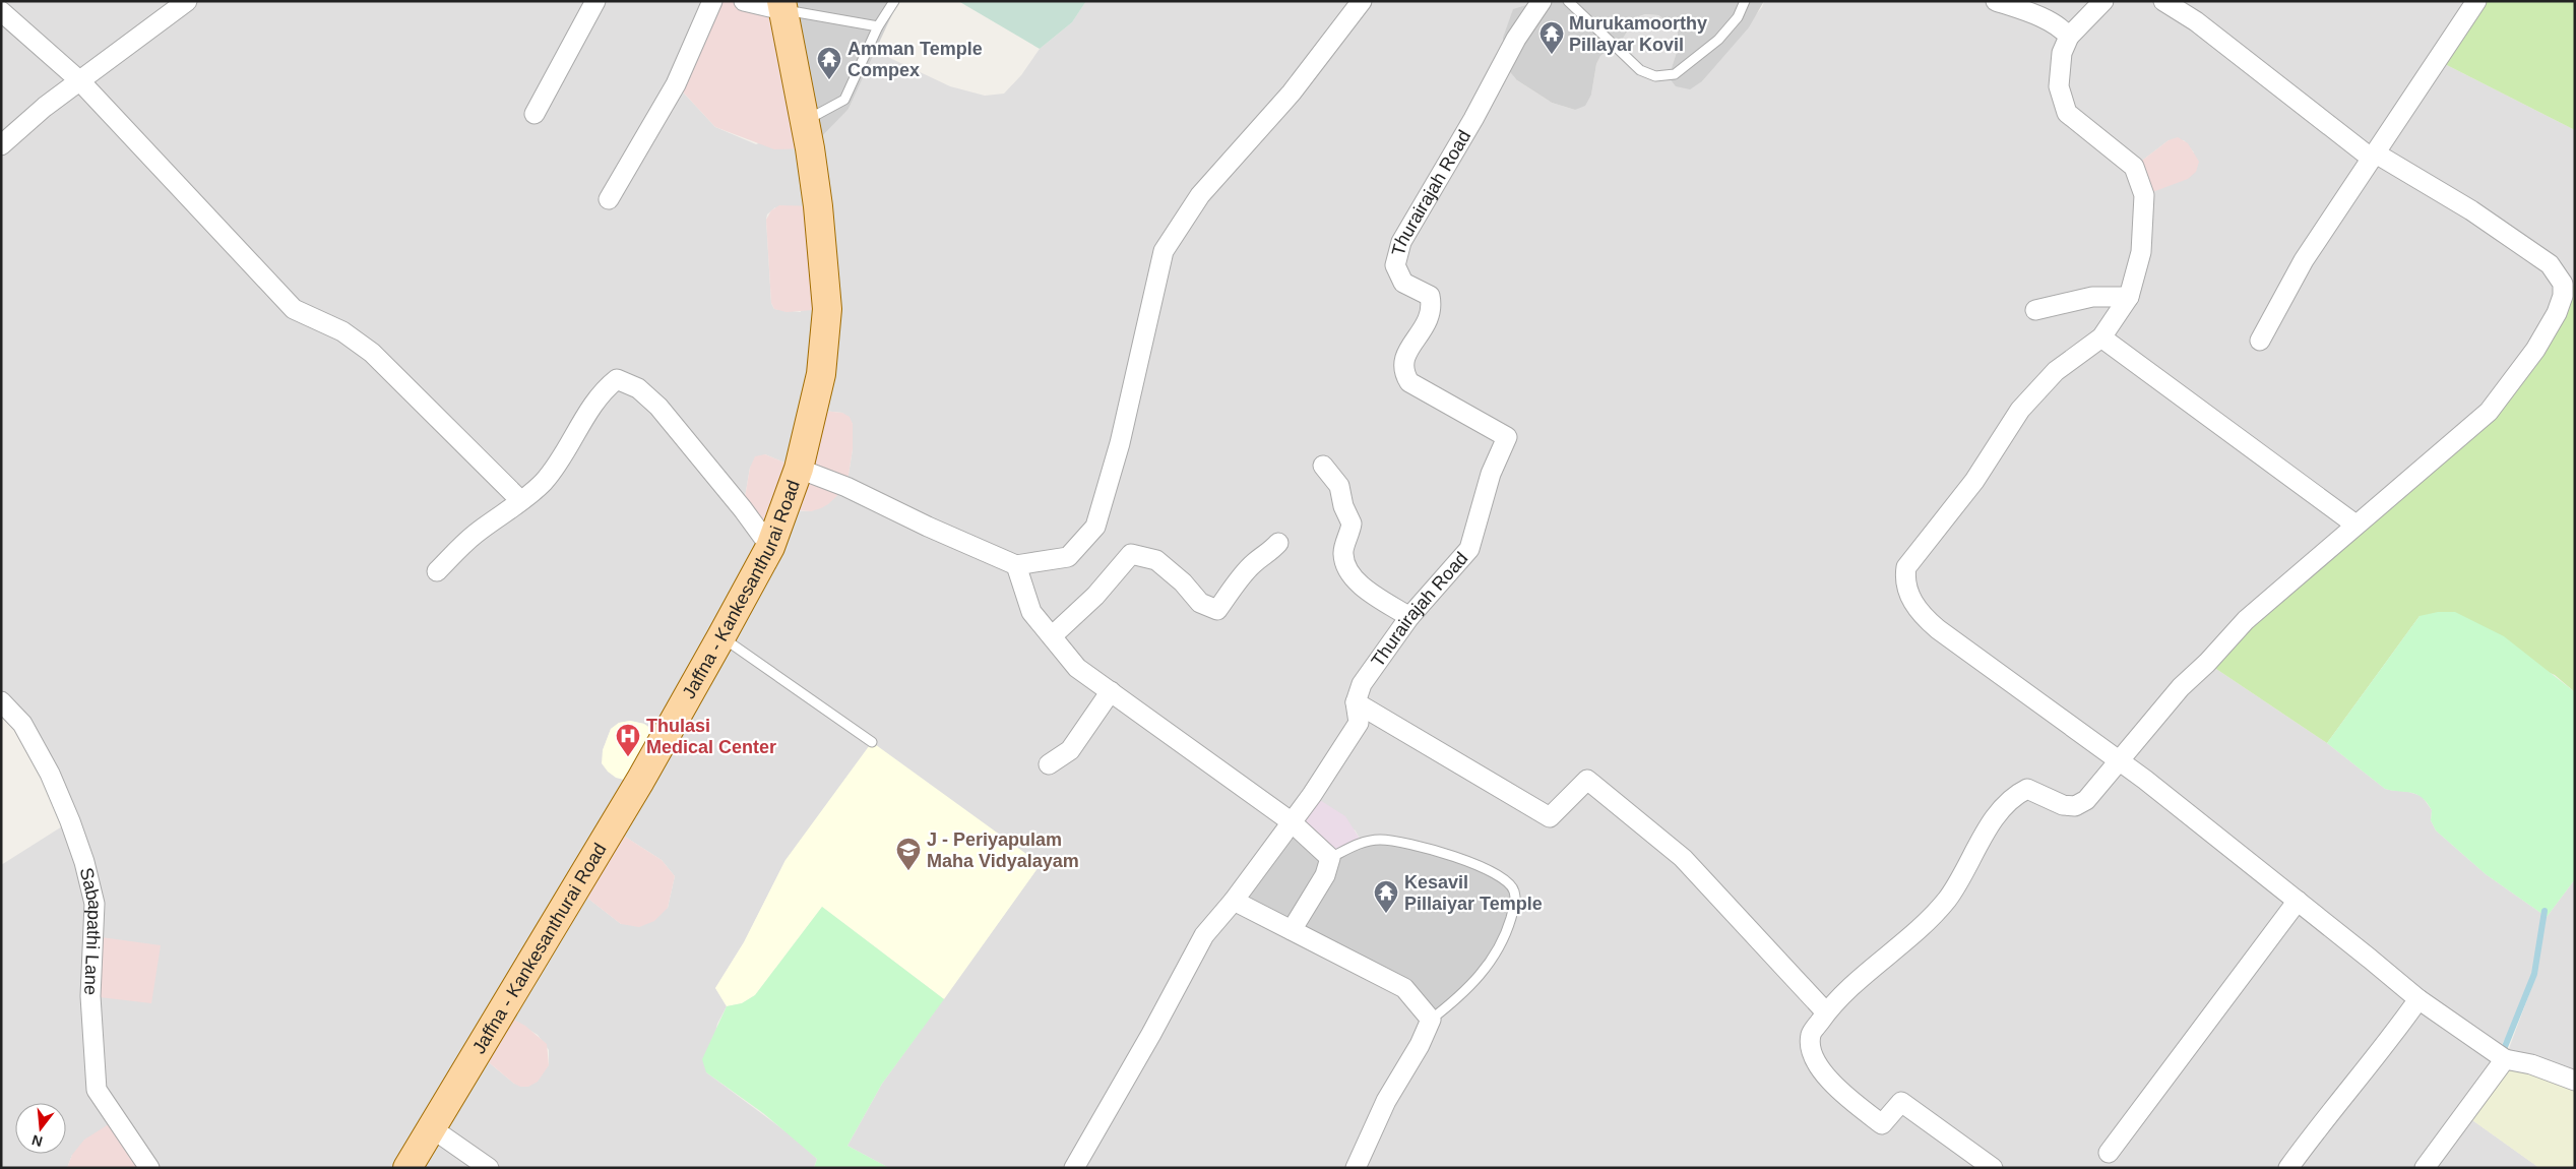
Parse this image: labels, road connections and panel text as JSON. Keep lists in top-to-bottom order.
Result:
{
  "streets": {
    "main road": ["Jaffna - Kankesanthurai Road"],
    "street": ["Thurairajah Road", "Sabapathi Lane"]
  },
  "places": {
    "temple": ["Murukamoorthy Pillayar Kovil", "Amman Temple Compex", "Kesavil Pillaiyar Temple"],
    "hospital": ["Thulasi Medical Center"],
    "school or university": ["J - Periyapulam Maha Vidyalayam"]
  },
  "north": "bottom"
}
